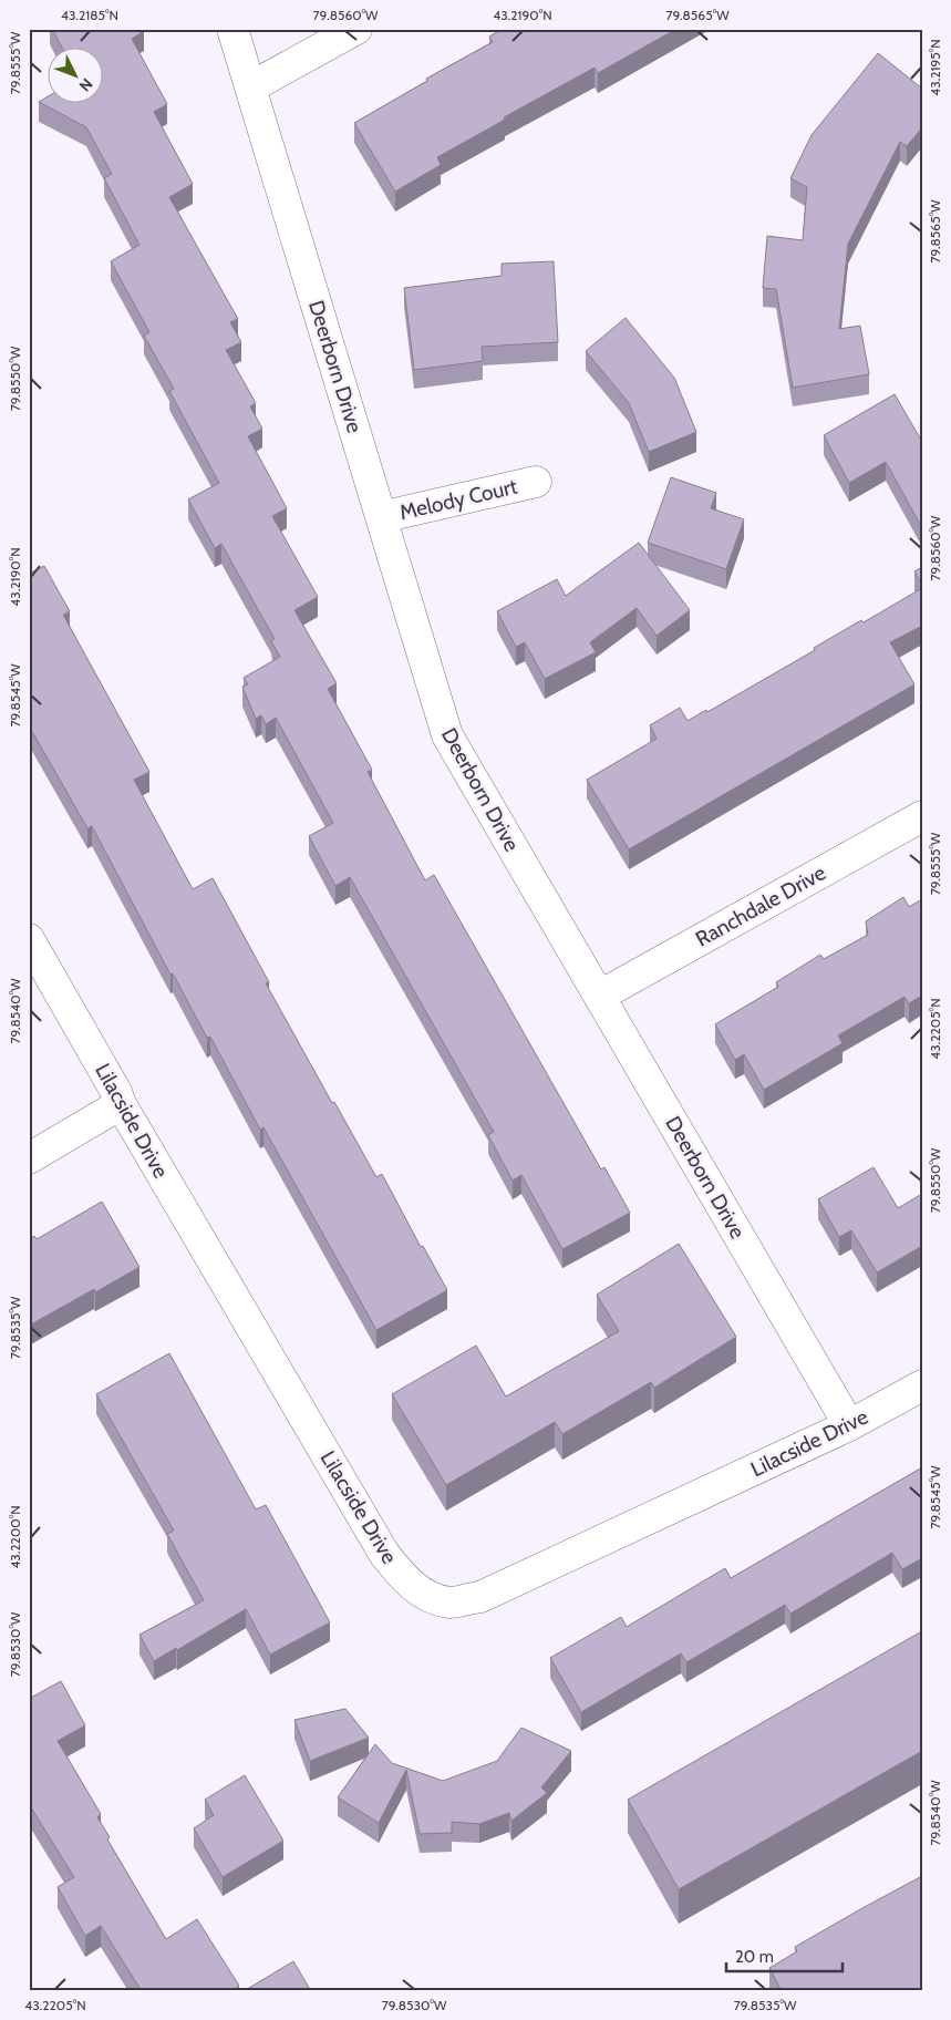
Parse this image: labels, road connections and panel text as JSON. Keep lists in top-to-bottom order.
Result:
{
  "streets": {
    "street": [
      "Deerborn Drive",
      "Melody Court",
      "Ranchdale Drive",
      "Lilacside Drive"
    ]
  },
  "crossings": [
    ["Deerborn Drive", "Melody Court"],
    ["Deerborn Drive", "Ranchdale Drive"],
    ["Deerborn Drive", "Lilacside Drive"]
  ],
  "scale_bar": "20 m",
  "north": "bottom right",
  "coordinates": [
    "43.2185°N",
    "79.8560°W",
    "43.2190°N",
    "79.8565°W",
    "79.8555°W",
    "43.2195°N",
    "79.8550°W",
    "79.8545°W",
    "79.8540°W",
    "43.2205°N",
    "79.8535°W",
    "43.2200°N",
    "79.8530°W"
  ]
}
